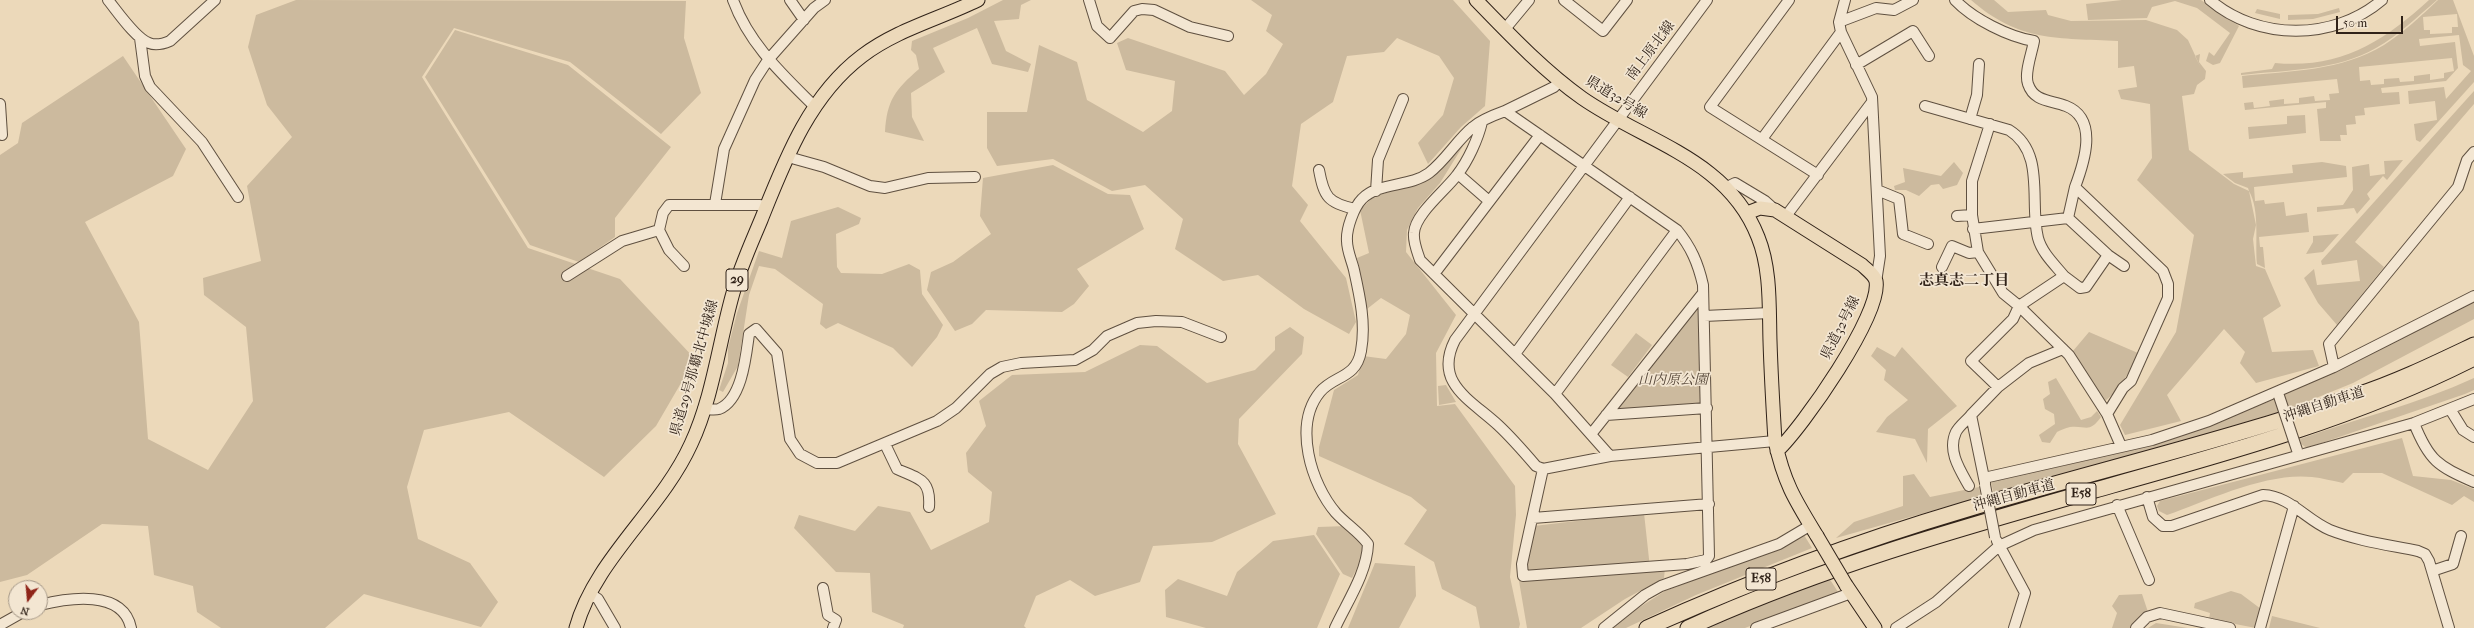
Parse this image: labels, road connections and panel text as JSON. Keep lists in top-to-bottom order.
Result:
{
  "streets": {
    "highway": ["沖縄自動車道", "E58"],
    "main road": ["県道32号線", "29", "県道29号那覇北中城線"],
    "street": ["南上原北線"]
  },
  "crossings": [
    ["南上原北線", "県道32号線"]
  ],
  "districts": ["志真志二丁目"],
  "parks": ["山内原公園"],
  "scale_bar": "50 m",
  "north": "bottom"
}
